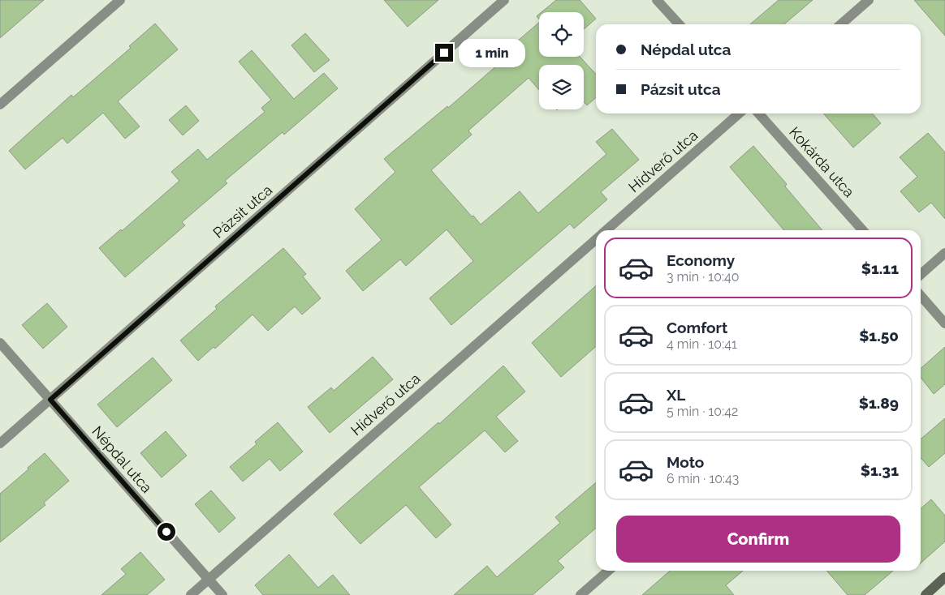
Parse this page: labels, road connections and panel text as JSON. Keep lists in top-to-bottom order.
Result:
{
  "streets": {
    "street": [
      "Hídverő utca",
      "Kokárda utca",
      "Pázsit utca",
      "Népdal utca"
    ]
  },
  "crossings": [
    ["Hídverő utca", "Népdal utca"],
    ["Pázsit utca", "Népdal utca"]
  ],
  "page": {
    "banner": ["Népdal utca", "Pázsit utca"],
    "bubble": "1 min",
    "list": [
      {
        "name": "Economy",
        "note": "3 min · 10:40",
        "value": "$1.11"
      },
      {
        "name": "Comfort",
        "note": "4 min · 10:41",
        "value": "$1.50"
      },
      {
        "name": "XL",
        "note": "5 min · 10:42",
        "value": "$1.89"
      },
      {
        "name": "Moto",
        "note": "6 min · 10:43",
        "value": "$1.31"
      }
    ],
    "buttons": "Confirm"
  }
}
